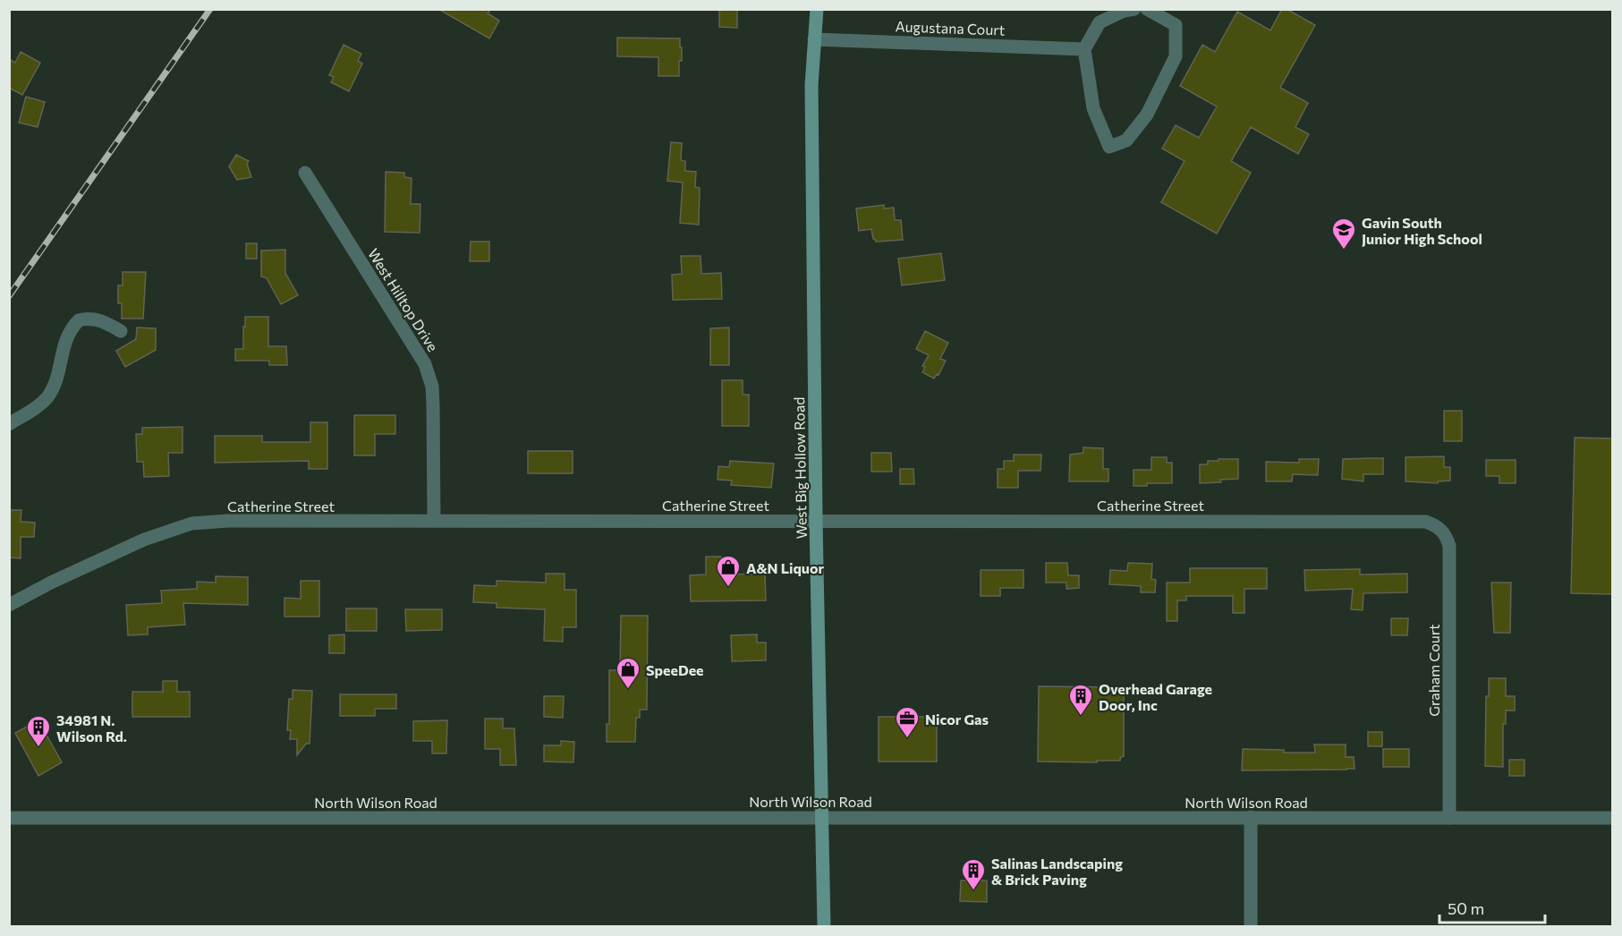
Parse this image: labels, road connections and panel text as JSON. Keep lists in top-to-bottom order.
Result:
{
  "streets": {
    "main road": ["West Big Hollow Road"],
    "street": [
      "Augustana Court",
      "West Hilltop Drive",
      "Catherine Street",
      "Graham Court",
      "North Wilson Road"
    ]
  },
  "crossings": [
    ["Augustana Court", "West Big Hollow Road"],
    ["West Hilltop Drive", "Catherine Street"],
    ["West Big Hollow Road", "Catherine Street"],
    ["West Big Hollow Road", "North Wilson Road"],
    ["Catherine Street", "Graham Court"],
    ["Graham Court", "North Wilson Road"]
  ],
  "places": {
    "school or university": ["Gavin South Junior High School"],
    "shop": ["A&N Liquor", "SpeeDee"],
    "building": ["Overhead Garage Door, Inc", "34981 N. Wilson Rd.", "Salinas Landscaping & Brick Paving"],
    "office": ["Nicor Gas"]
  },
  "scale_bar": "50 m"
}
